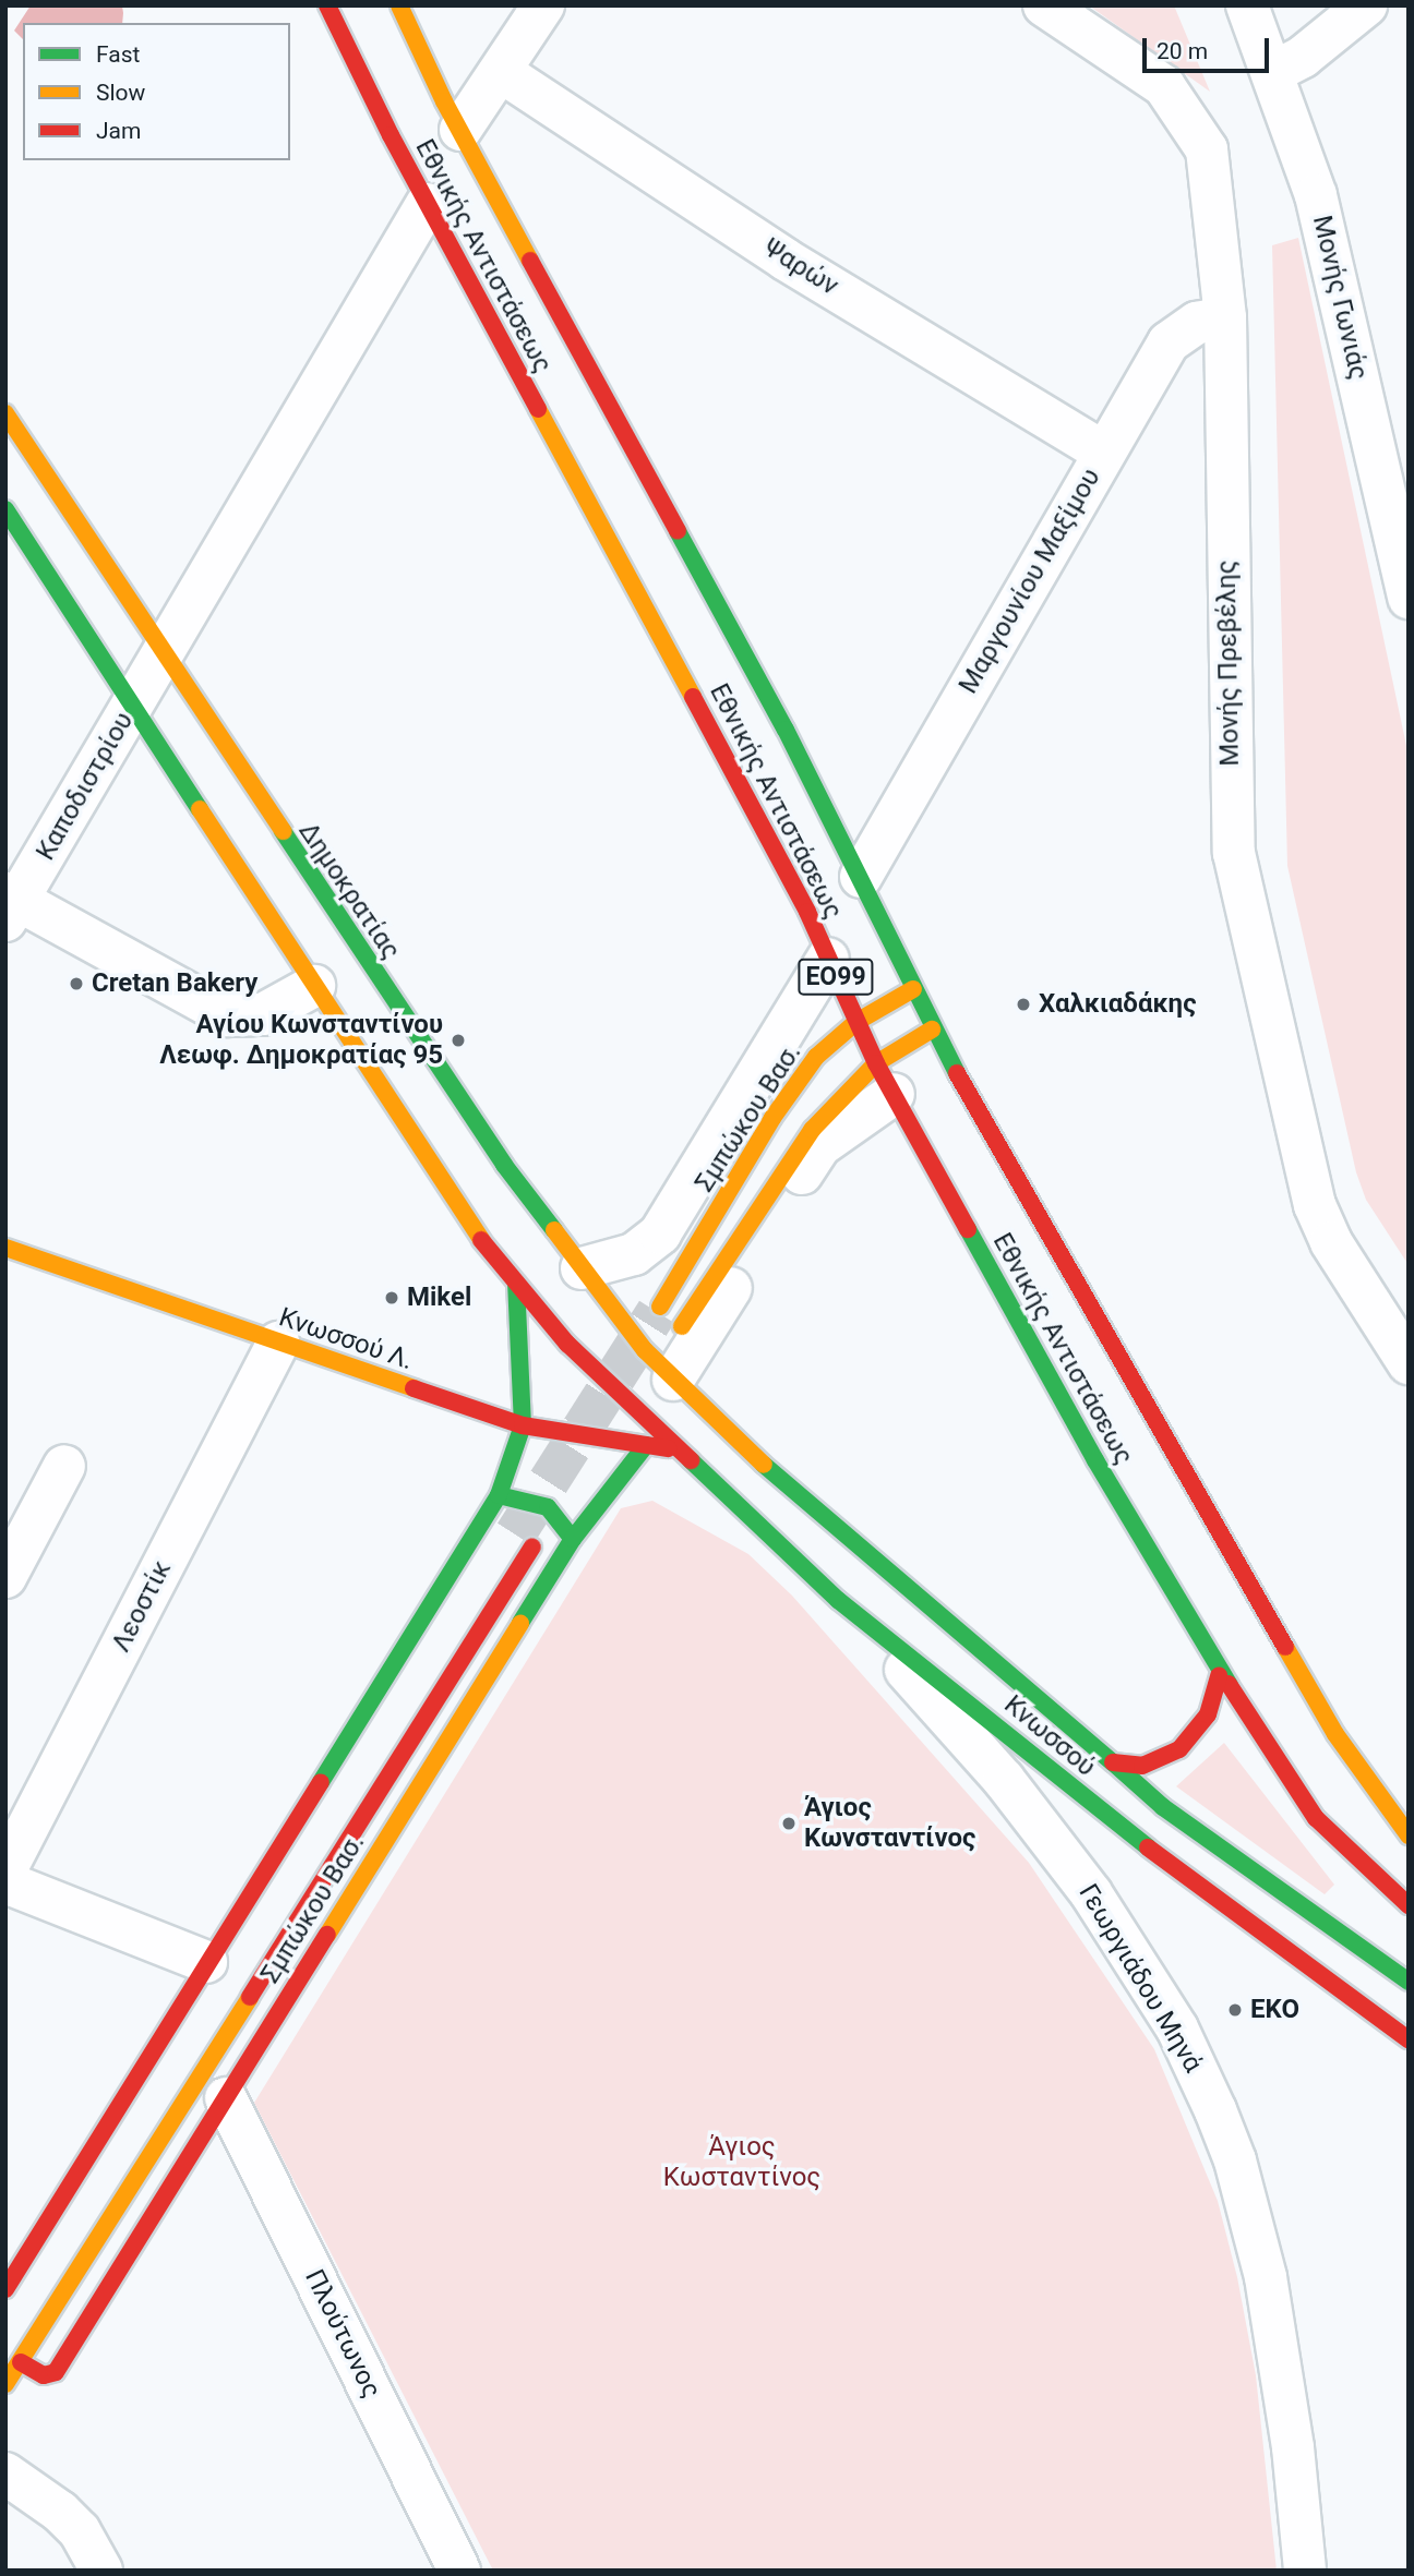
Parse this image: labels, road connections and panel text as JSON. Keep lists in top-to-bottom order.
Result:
{
  "streets": {
    "main road": [
      "Εθνικής Αντιστάσεως",
      "Δημοκρατίας",
      "ΕΟ99",
      "Σμπώκου Βασ.",
      "Κνωσσού Λ.",
      "Κνωσσού"
    ],
    "street": [
      "Ψαρών",
      "Μονής Γωνιάς",
      "Μαργουνίου Μαξίμου",
      "Μονής Πρεβέλης",
      "Καποδιστρίου",
      "Λεοστίκ",
      "Γεωργιάδου Μηνά",
      "Πλούτωνος"
    ]
  },
  "crossings": [
    ["Εθνικής Αντιστάσεως", "Μαργουνίου Μαξίμου"],
    ["Εθνικής Αντιστάσεως", "Καποδιστρίου"],
    ["Εθνικής Αντιστάσεως", "Σμπώκου Βασ."],
    ["Ψαρών", "Μαργουνίου Μαξίμου"],
    ["Μαργουνίου Μαξίμου", "Μονής Πρεβέλης"],
    ["Καποδιστρίου", "Δημοκρατίας"],
    ["Δημοκρατίας", "Κνωσσού"],
    ["Σμπώκου Βασ.", "Κνωσσού Λ."],
    ["Σμπώκου Βασ.", "Πλούτωνος"],
    ["Κνωσσού Λ.", "Λεοστίκ"],
    ["Κνωσσού Λ.", "Κνωσσού"],
    ["Κνωσσού", "Γεωργιάδου Μηνά"]
  ],
  "parks": ["Άγιος Κωσταντίνος"],
  "places": [
    "Cretan Bakery",
    "Χαλκιαδάκης",
    "Αγίου Κωνσταντίνου Λεωφ. Δημοκρατίας 95",
    "Mikel",
    "Άγιος Κωνσταντίνος",
    "EKO"
  ],
  "legend": ["Fast", "Slow", "Jam"],
  "scale_bar": "20 m"
}
